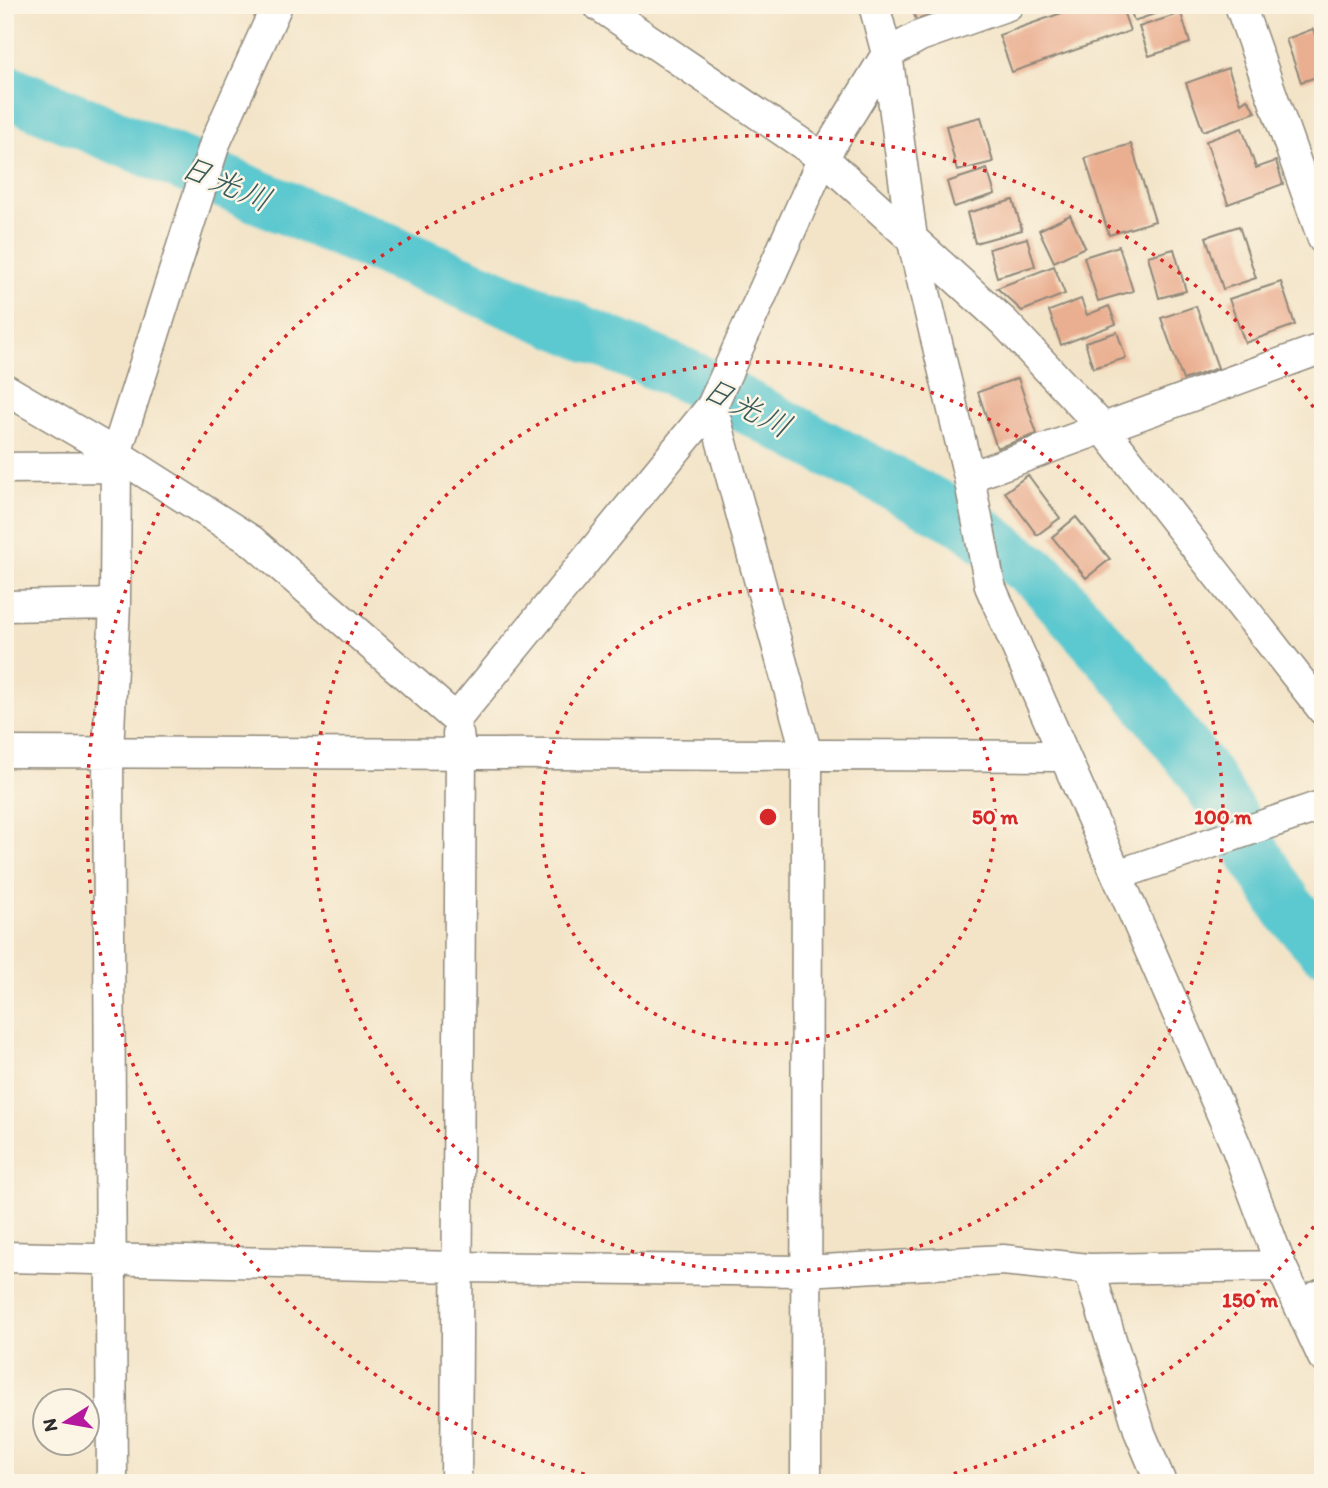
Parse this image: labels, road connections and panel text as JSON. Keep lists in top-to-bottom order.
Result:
{
  "water": ["日光川"],
  "north": "left",
  "rings": ["50 m", "100 m", "150 m"]
}
